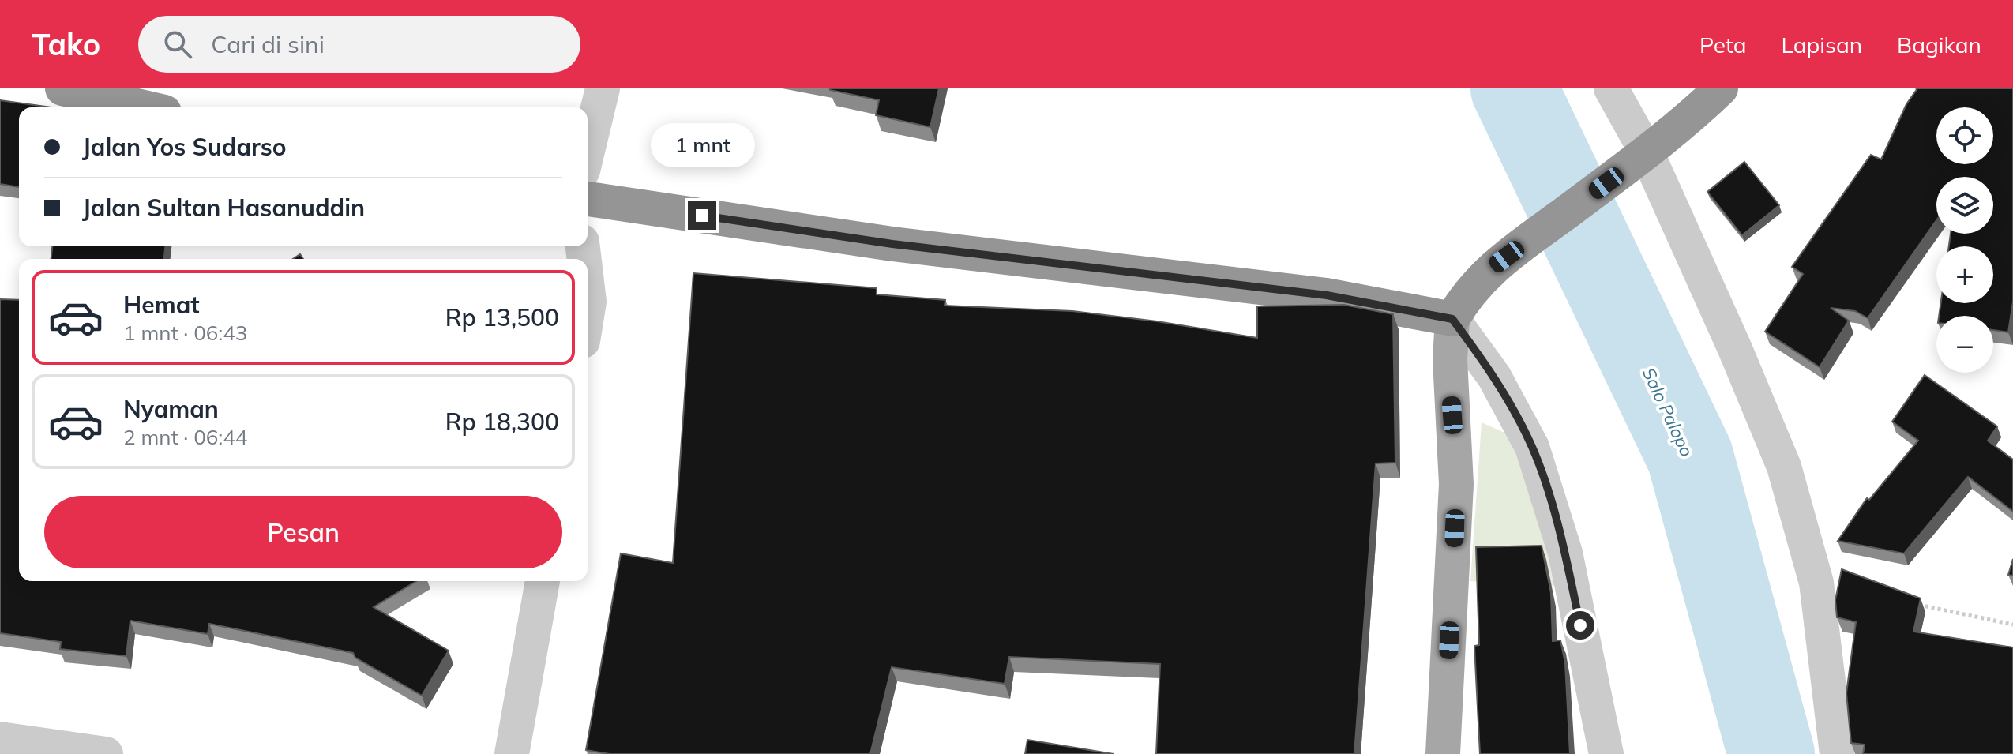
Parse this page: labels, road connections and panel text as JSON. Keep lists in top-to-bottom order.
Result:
{
  "water": ["Salo Palopo"],
  "page": {
    "header": "Tako",
    "search": "Cari di sini",
    "nav": ["Peta", "Lapisan", "Bagikan"],
    "map_buttons": ["+", "−"],
    "banner": ["Jalan Yos Sudarso", "Jalan Sultan Hasanuddin"],
    "bubble": "1 mnt",
    "list": [
      {
        "name": "Hemat",
        "note": "1 mnt · 06:43",
        "value": "Rp 13,500"
      },
      {
        "name": "Nyaman",
        "note": "2 mnt · 06:44",
        "value": "Rp 18,300"
      }
    ],
    "buttons": "Pesan"
  }
}
